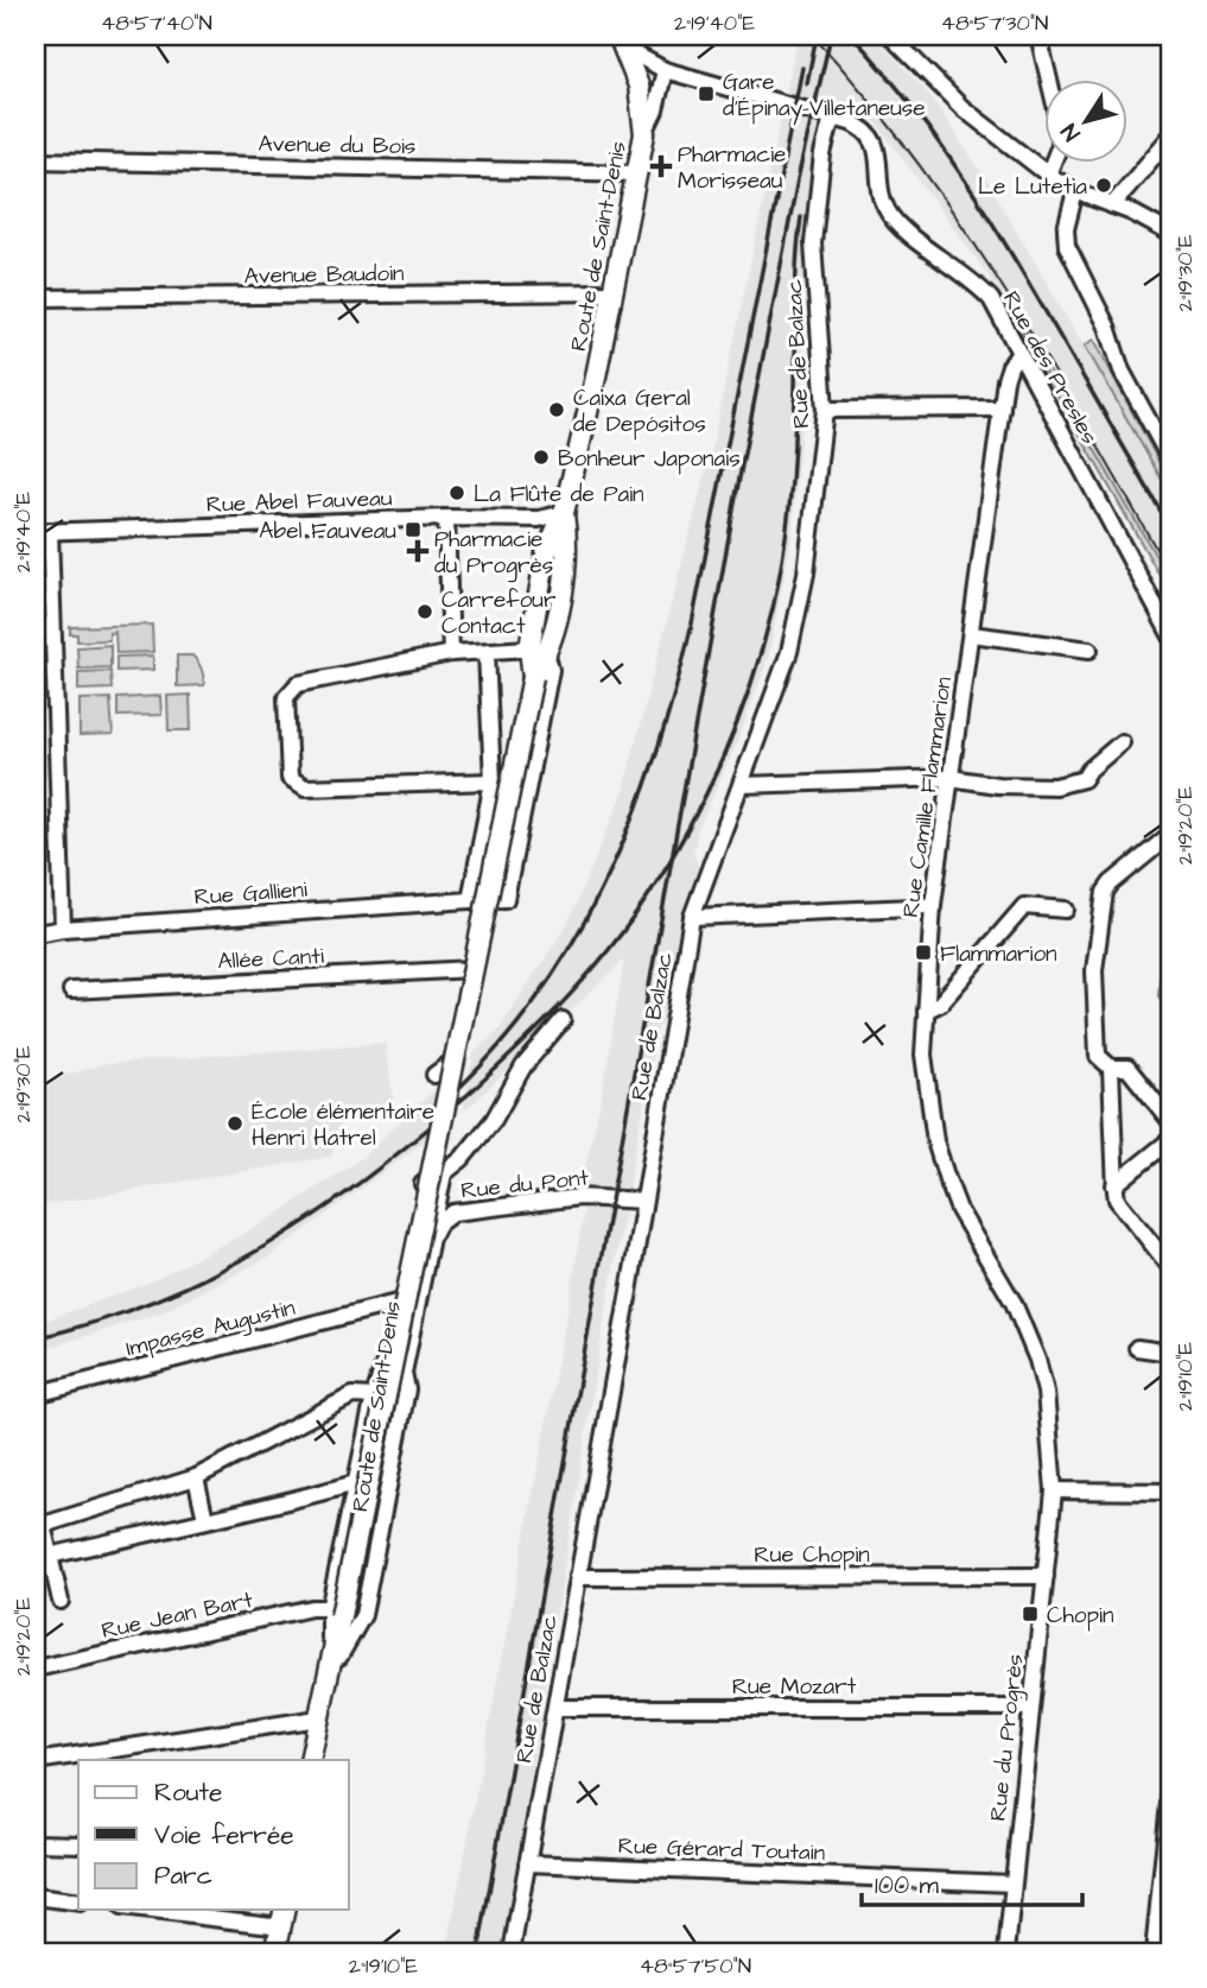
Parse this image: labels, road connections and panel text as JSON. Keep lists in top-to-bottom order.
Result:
{
  "streets": {
    "main road": ["Route de Saint-Denis"],
    "street": [
      "Avenue du Bois",
      "Avenue Baudoin",
      "Rue de Balzac",
      "Rue des Presles",
      "Rue Abel Fauveau",
      "Rue Camille Flammarion",
      "Rue Gallieni",
      "Allée Canti",
      "Rue du Pont",
      "Impasse Augustin",
      "Rue Chopin",
      "Rue Jean Bart",
      "Rue Mozart",
      "Rue du Progrès",
      "Rue Gérard Toutain"
    ]
  },
  "crossings": [
    ["Avenue du Bois", "Route de Saint-Denis"],
    ["Route de Saint-Denis", "Avenue Baudoin"],
    ["Route de Saint-Denis", "Rue Abel Fauveau"],
    ["Route de Saint-Denis", "Rue Gallieni"],
    ["Route de Saint-Denis", "Rue du Pont"],
    ["Route de Saint-Denis", "Impasse Augustin"],
    ["Route de Saint-Denis", "Rue Jean Bart"],
    ["Rue de Balzac", "Rue des Presles"],
    ["Rue de Balzac", "Rue du Pont"],
    ["Rue de Balzac", "Rue Chopin"],
    ["Rue de Balzac", "Rue Mozart"],
    ["Rue de Balzac", "Rue Gérard Toutain"],
    ["Rue des Presles", "Rue Camille Flammarion"],
    ["Rue Camille Flammarion", "Rue Chopin"],
    ["Rue Camille Flammarion", "Rue du Progrès"],
    ["Rue Chopin", "Rue du Progrès"],
    ["Rue Mozart", "Rue du Progrès"],
    ["Rue du Progrès", "Rue Gérard Toutain"]
  ],
  "places": {
    "transit": [
      "Gare d'Épinay-Villetaneuse",
      "Abel Fauveau",
      "Flammarion",
      "Chopin"
    ],
    "health": ["Pharmacie Morisseau", "Pharmacie du Progrès"],
    "other": [
      "Le Lutetia",
      "Caixa Geral de Depósitos",
      "Bonheur Japonais",
      "La Flûte de Pain",
      "Carrefour Contact",
      "École élémentaire Henri Hatrel"
    ]
  },
  "legend": ["Route", "Voie ferrée", "Parc"],
  "scale_bar": "100 m",
  "north": "bottom left",
  "coordinates": [
    "48°57'40\"N",
    "2°19'40\"E",
    "48°57'30\"N",
    "2°19'30\"E",
    "2°19'20\"E",
    "2°19'10\"E",
    "48°57'50\"N"
  ]
}
